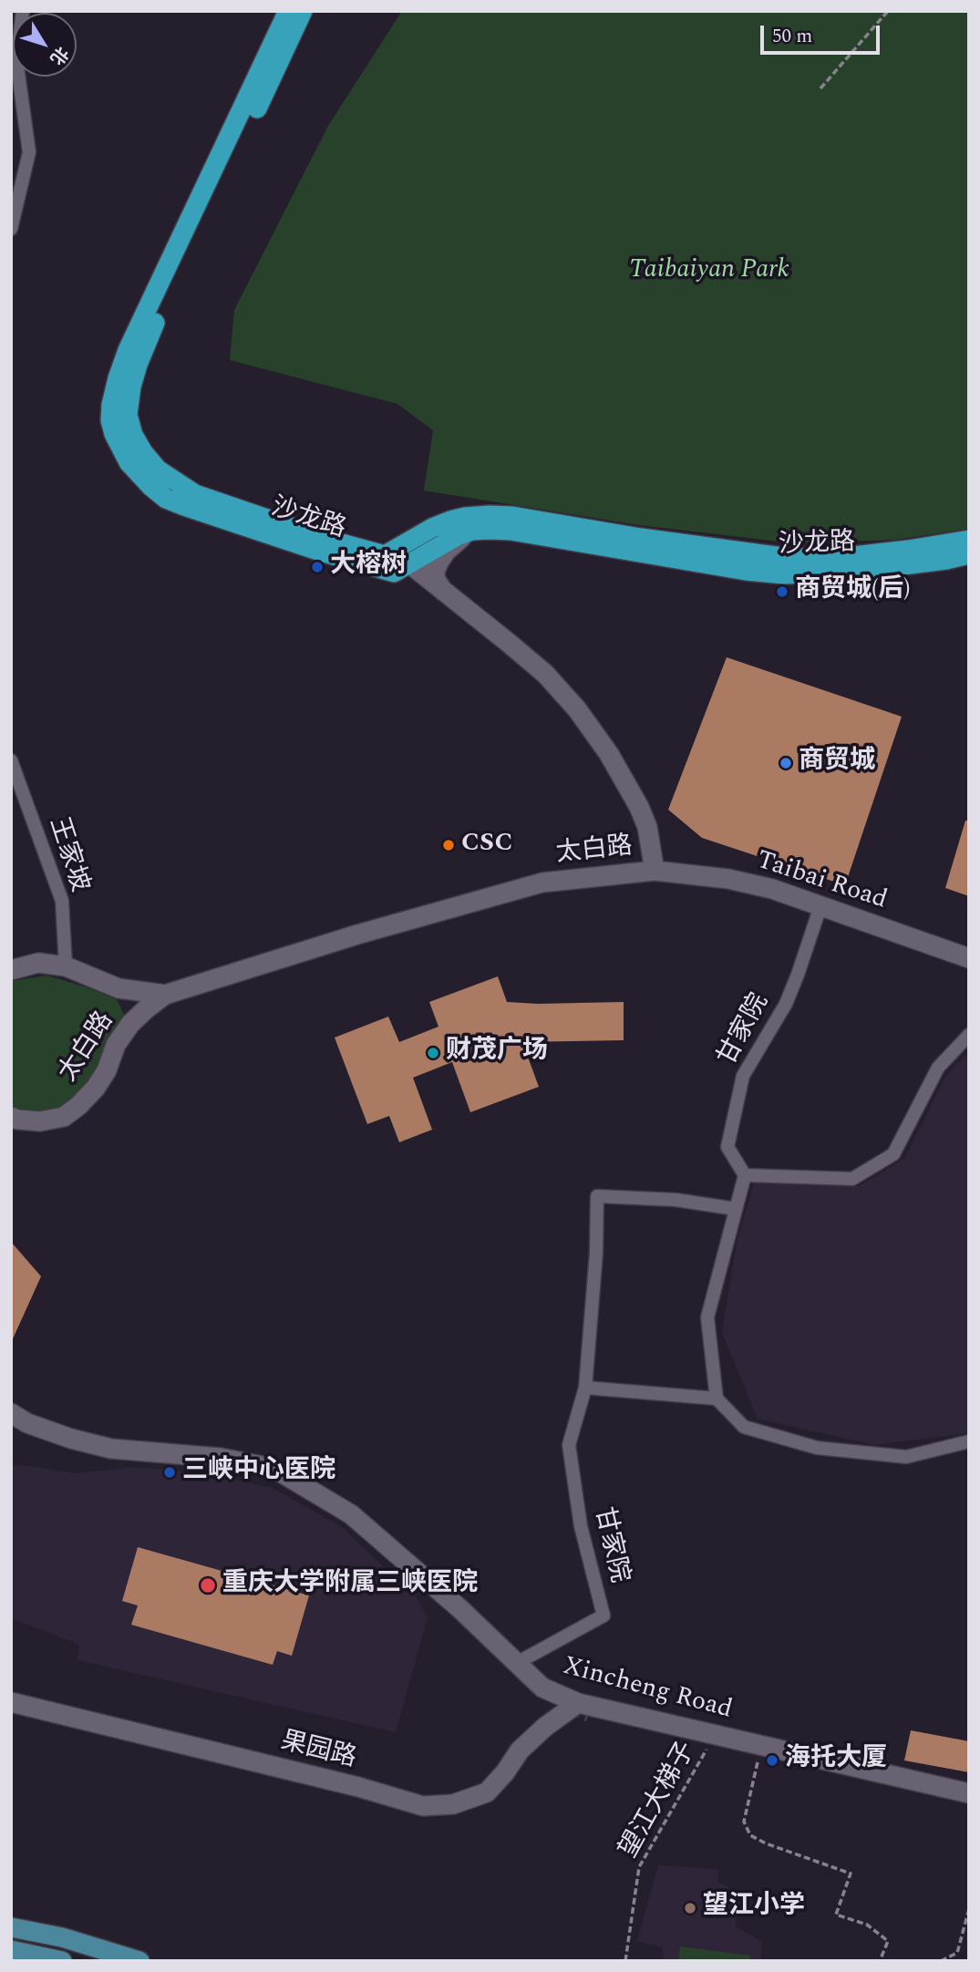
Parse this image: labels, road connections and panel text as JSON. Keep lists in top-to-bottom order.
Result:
{
  "streets": {
    "highway": ["沙龙路"],
    "main road": [
      "太白路",
      "Taibai Road",
      "Xincheng Road",
      "果园路"
    ],
    "street": ["王家坡", "甘家院"],
    "path": ["望江大梯子"]
  },
  "crossings": [
    ["沙龙路", "太白路"],
    ["太白路", "王家坡"],
    ["太白路", "Taibai Road"],
    ["Taibai Road", "甘家院"],
    ["甘家院", "Xincheng Road"],
    ["Xincheng Road", "果园路"],
    ["Xincheng Road", "望江大梯子"]
  ],
  "parks": ["Taibaiyan Park"],
  "places": [
    "大榕树",
    "商贸城(后)",
    "商贸城",
    "CSC",
    "财茂广场",
    "三峡中心医院",
    "重庆大学附属三峡医院",
    "海托大厦",
    "望江小学"
  ],
  "scale_bar": "50 m",
  "north": "bottom right"
}
